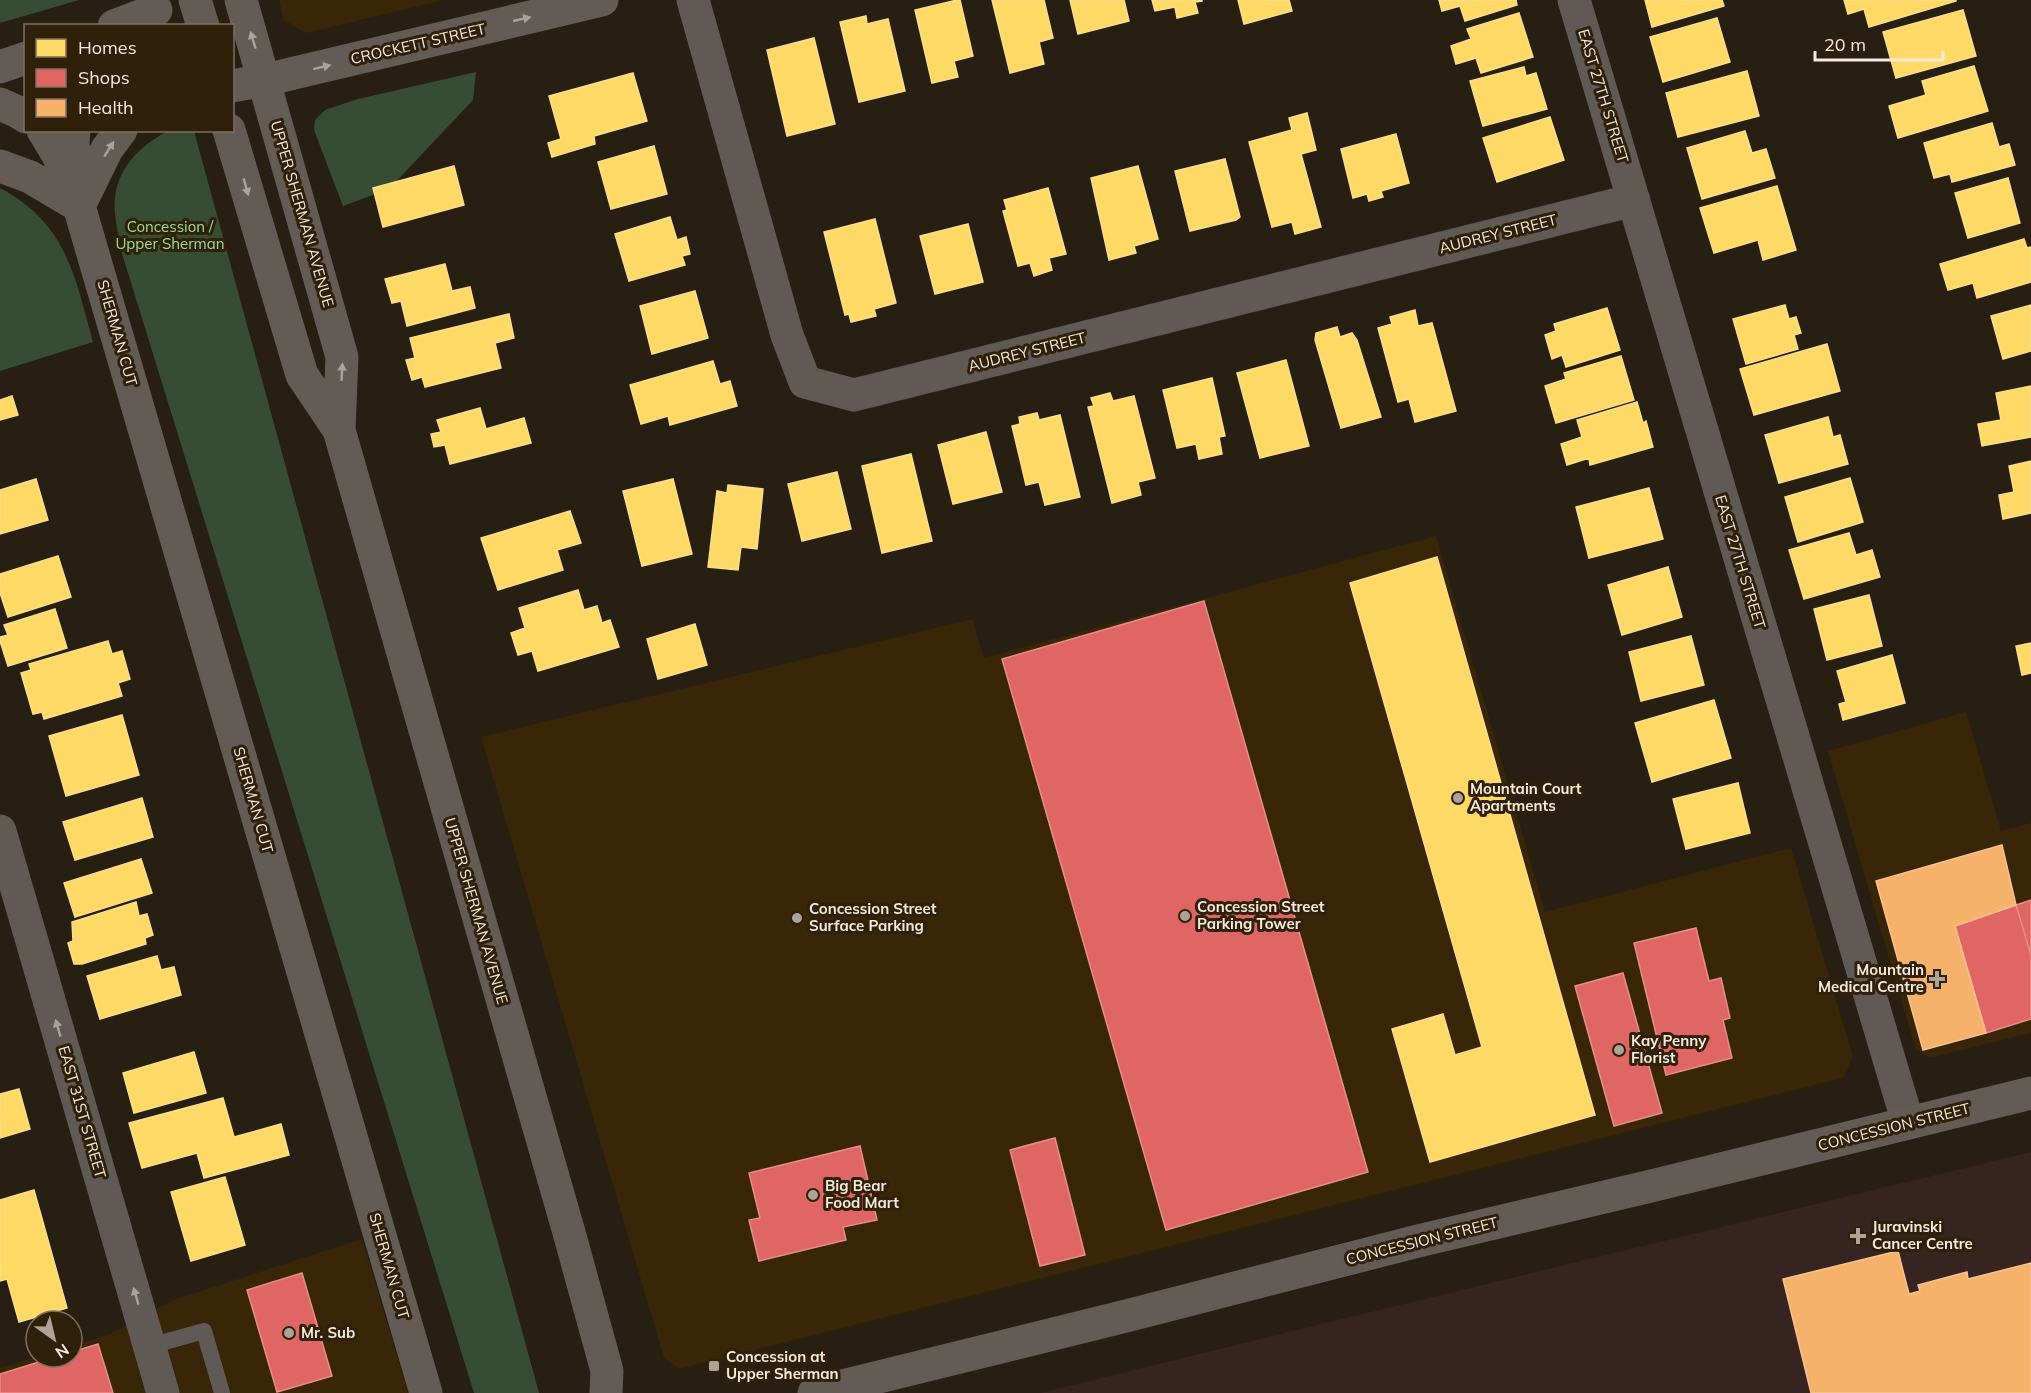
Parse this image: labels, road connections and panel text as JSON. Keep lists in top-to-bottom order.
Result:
{
  "streets": {
    "main road": [
      "CROCKETT STREET",
      "UPPER SHERMAN AVENUE",
      "SHERMAN CUT",
      "CONCESSION STREET"
    ],
    "street": ["EAST 27TH STREET", "AUDREY STREET", "EAST 31ST STREET"]
  },
  "crossings": [
    ["CROCKETT STREET", "UPPER SHERMAN AVENUE"],
    ["EAST 27TH STREET", "AUDREY STREET"],
    ["EAST 27TH STREET", "CONCESSION STREET"]
  ],
  "one_way": ["CROCKETT STREET", "EAST 31ST STREET"],
  "parks": ["Concession / Upper Sherman"],
  "places": {
    "other": [
      "Mountain Court Apartments",
      "Concession Street Parking Tower",
      "Concession Street Surface Parking",
      "Kay Penny Florist",
      "Big Bear Food Mart",
      "Mr. Sub"
    ],
    "health": ["Mountain Medical Centre", "Juravinski Cancer Centre"],
    "transit": ["Concession at Upper Sherman"]
  },
  "legend": ["Homes", "Shops", "Health"],
  "scale_bar": "20 m",
  "north": "bottom right"
}
